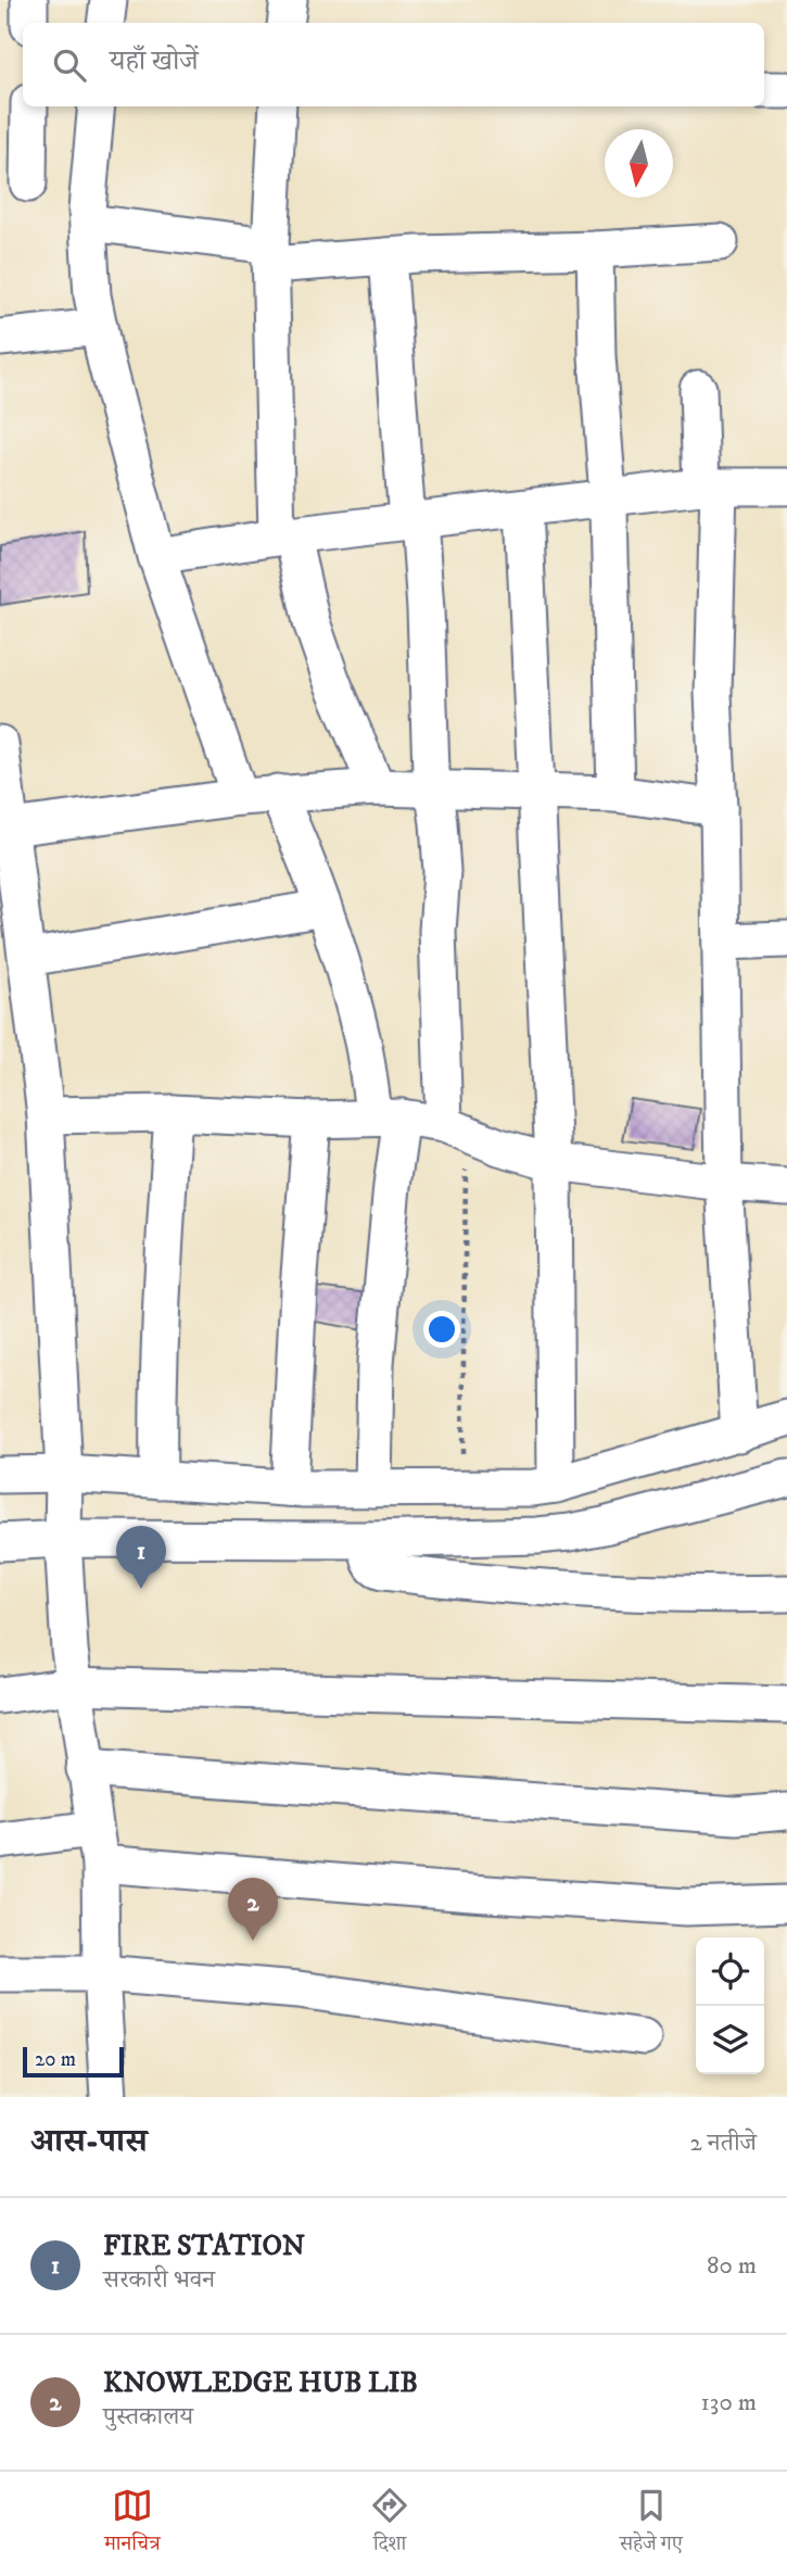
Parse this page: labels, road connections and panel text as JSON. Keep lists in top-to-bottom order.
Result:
{
  "scale_bar": "20 m",
  "north": "bottom",
  "page": {
    "search": "यहाँ खोजें",
    "pins": ["1", "2"],
    "scale": "20 m",
    "heading": ["आस-पास", "2 नतीजे"],
    "list": [
      {
        "mark": "1",
        "name": "FIRE STATION",
        "note": "सरकारी भवन",
        "value": "80 m"
      },
      {
        "mark": "2",
        "name": "KNOWLEDGE HUB LIB",
        "note": "पुस्तकालय",
        "value": "130 m"
      }
    ],
    "nav": ["मानचित्र", "दिशा", "सहेजे गए"]
  }
}
